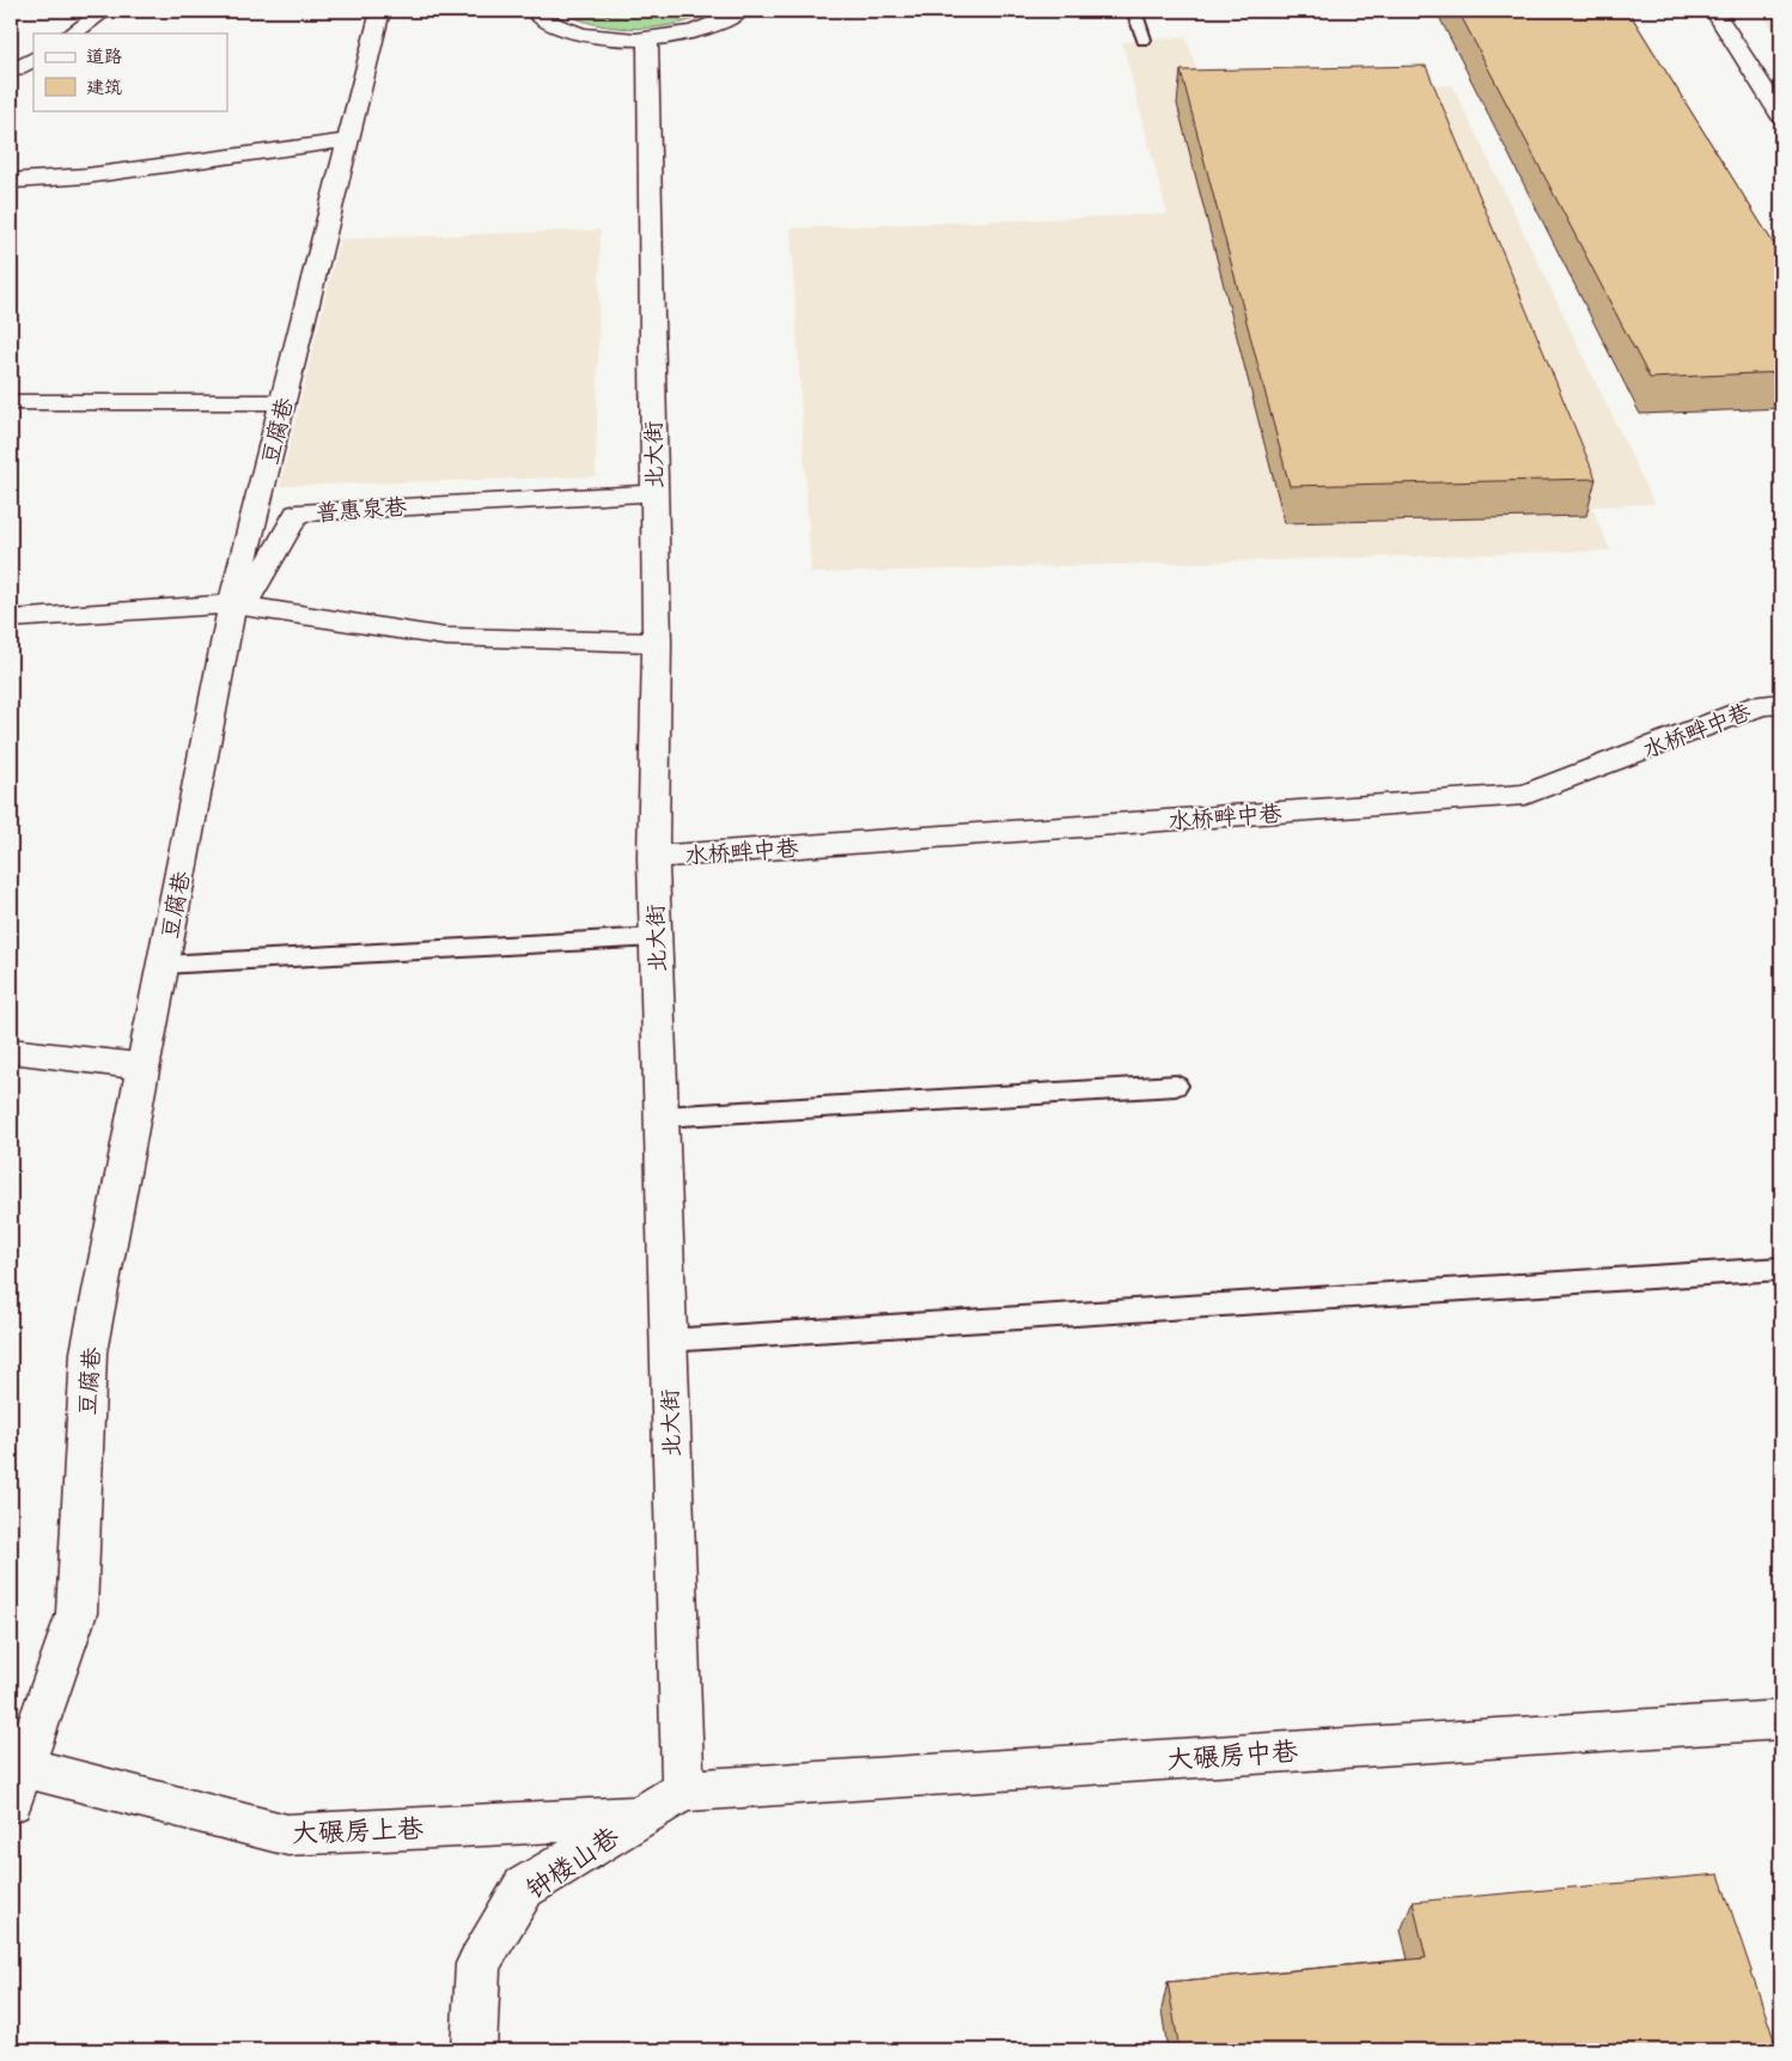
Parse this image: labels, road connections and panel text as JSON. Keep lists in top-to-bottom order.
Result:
{
  "streets": {
    "street": [
      "豆腐巷",
      "北大街",
      "普惠泉巷",
      "水桥畔中巷",
      "大碾房中巷",
      "大碾房上巷",
      "钟楼山巷"
    ]
  },
  "crossings": [
    ["豆腐巷", "普惠泉巷"],
    ["豆腐巷", "大碾房上巷"],
    ["北大街", "普惠泉巷"],
    ["北大街", "水桥畔中巷"],
    ["北大街", "大碾房中巷"],
    ["大碾房上巷", "钟楼山巷"]
  ],
  "legend": ["道路", "建筑"]
}
